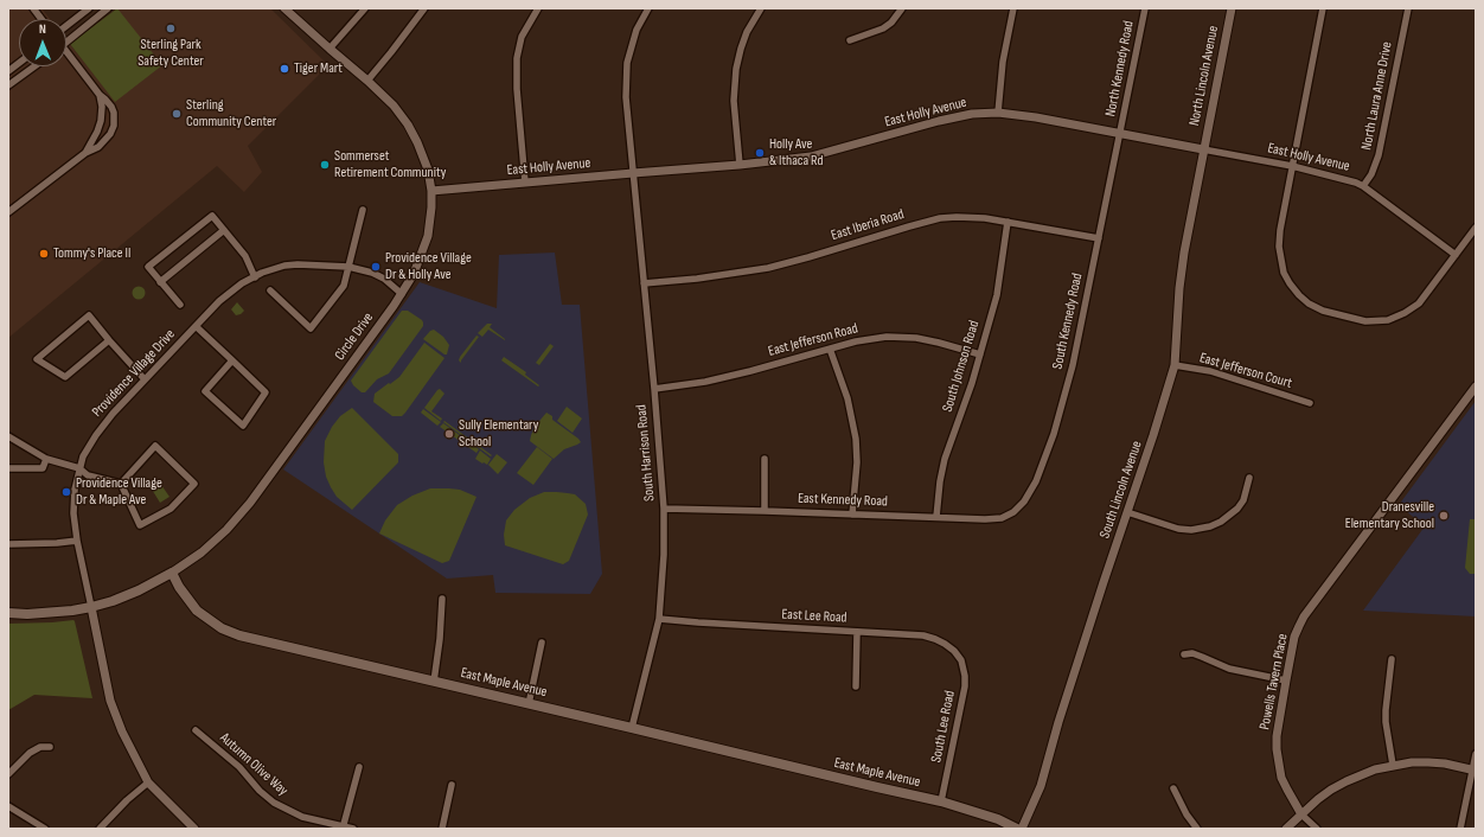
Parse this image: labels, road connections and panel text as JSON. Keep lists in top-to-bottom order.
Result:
{
  "streets": {
    "main road": ["East Maple Avenue"],
    "street": [
      "North Kennedy Road",
      "North Lincoln Avenue",
      "North Laura Anne Drive",
      "East Holly Avenue",
      "East Iberia Road",
      "South Kennedy Road",
      "Circle Drive",
      "East Jefferson Road",
      "South Johnson Road",
      "East Jefferson Court",
      "Providence Village Drive",
      "South Harrison Road",
      "South Lincoln Avenue",
      "East Kennedy Road",
      "East Lee Road",
      "Powells Tavern Place",
      "South Lee Road",
      "Autumn Olive Way"
    ]
  },
  "crossings": [
    ["North Kennedy Road", "East Holly Avenue"],
    ["North Kennedy Road", "South Kennedy Road"],
    ["North Lincoln Avenue", "East Holly Avenue"],
    ["North Lincoln Avenue", "South Lincoln Avenue"],
    ["North Laura Anne Drive", "East Holly Avenue"],
    ["East Holly Avenue", "South Kennedy Road"],
    ["East Holly Avenue", "Circle Drive"],
    ["East Holly Avenue", "South Harrison Road"],
    ["East Holly Avenue", "South Lincoln Avenue"],
    ["East Iberia Road", "South Kennedy Road"],
    ["East Iberia Road", "South Johnson Road"],
    ["East Iberia Road", "South Harrison Road"],
    ["South Kennedy Road", "East Kennedy Road"],
    ["Circle Drive", "Providence Village Drive"],
    ["Circle Drive", "East Maple Avenue"],
    ["East Jefferson Road", "South Johnson Road"],
    ["East Jefferson Road", "South Harrison Road"],
    ["South Johnson Road", "East Kennedy Road"],
    ["East Jefferson Court", "South Lincoln Avenue"],
    ["South Harrison Road", "East Kennedy Road"],
    ["South Harrison Road", "East Lee Road"],
    ["South Harrison Road", "East Maple Avenue"],
    ["East Lee Road", "South Lee Road"],
    ["East Maple Avenue", "South Lee Road"]
  ],
  "places": [
    "Sterling Park Safety Center",
    "Tiger Mart",
    "Sterling Community Center",
    "Holly Ave & Ithaca Rd",
    "Sommerset Retirement Community",
    "Tommy's Place II",
    "Providence Village Dr & Holly Ave",
    "Sully Elementary School",
    "Providence Village Dr & Maple Ave",
    "Dranesville Elementary School"
  ],
  "north": "top"
}
